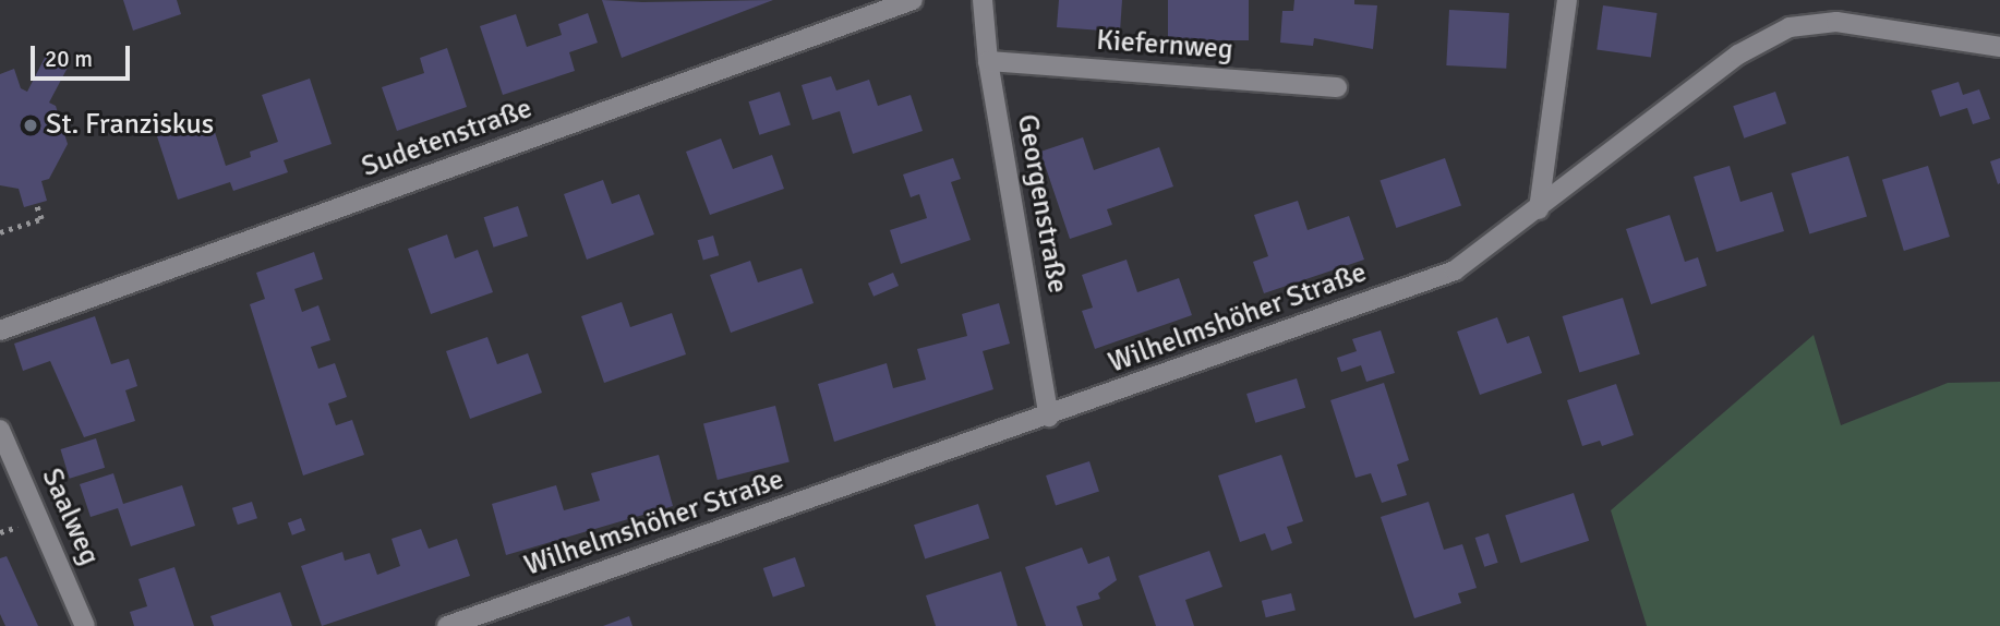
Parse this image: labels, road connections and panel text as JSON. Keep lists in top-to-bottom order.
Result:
{
  "streets": {
    "street": [
      "Kiefernweg",
      "Sudetenstraße",
      "Georgenstraße",
      "Wilhelmshöher Straße",
      "Saalweg"
    ]
  },
  "crossings": [
    ["Kiefernweg", "Georgenstraße"],
    ["Georgenstraße", "Wilhelmshöher Straße"]
  ],
  "places": ["St. Franziskus"],
  "scale_bar": "20 m"
}
